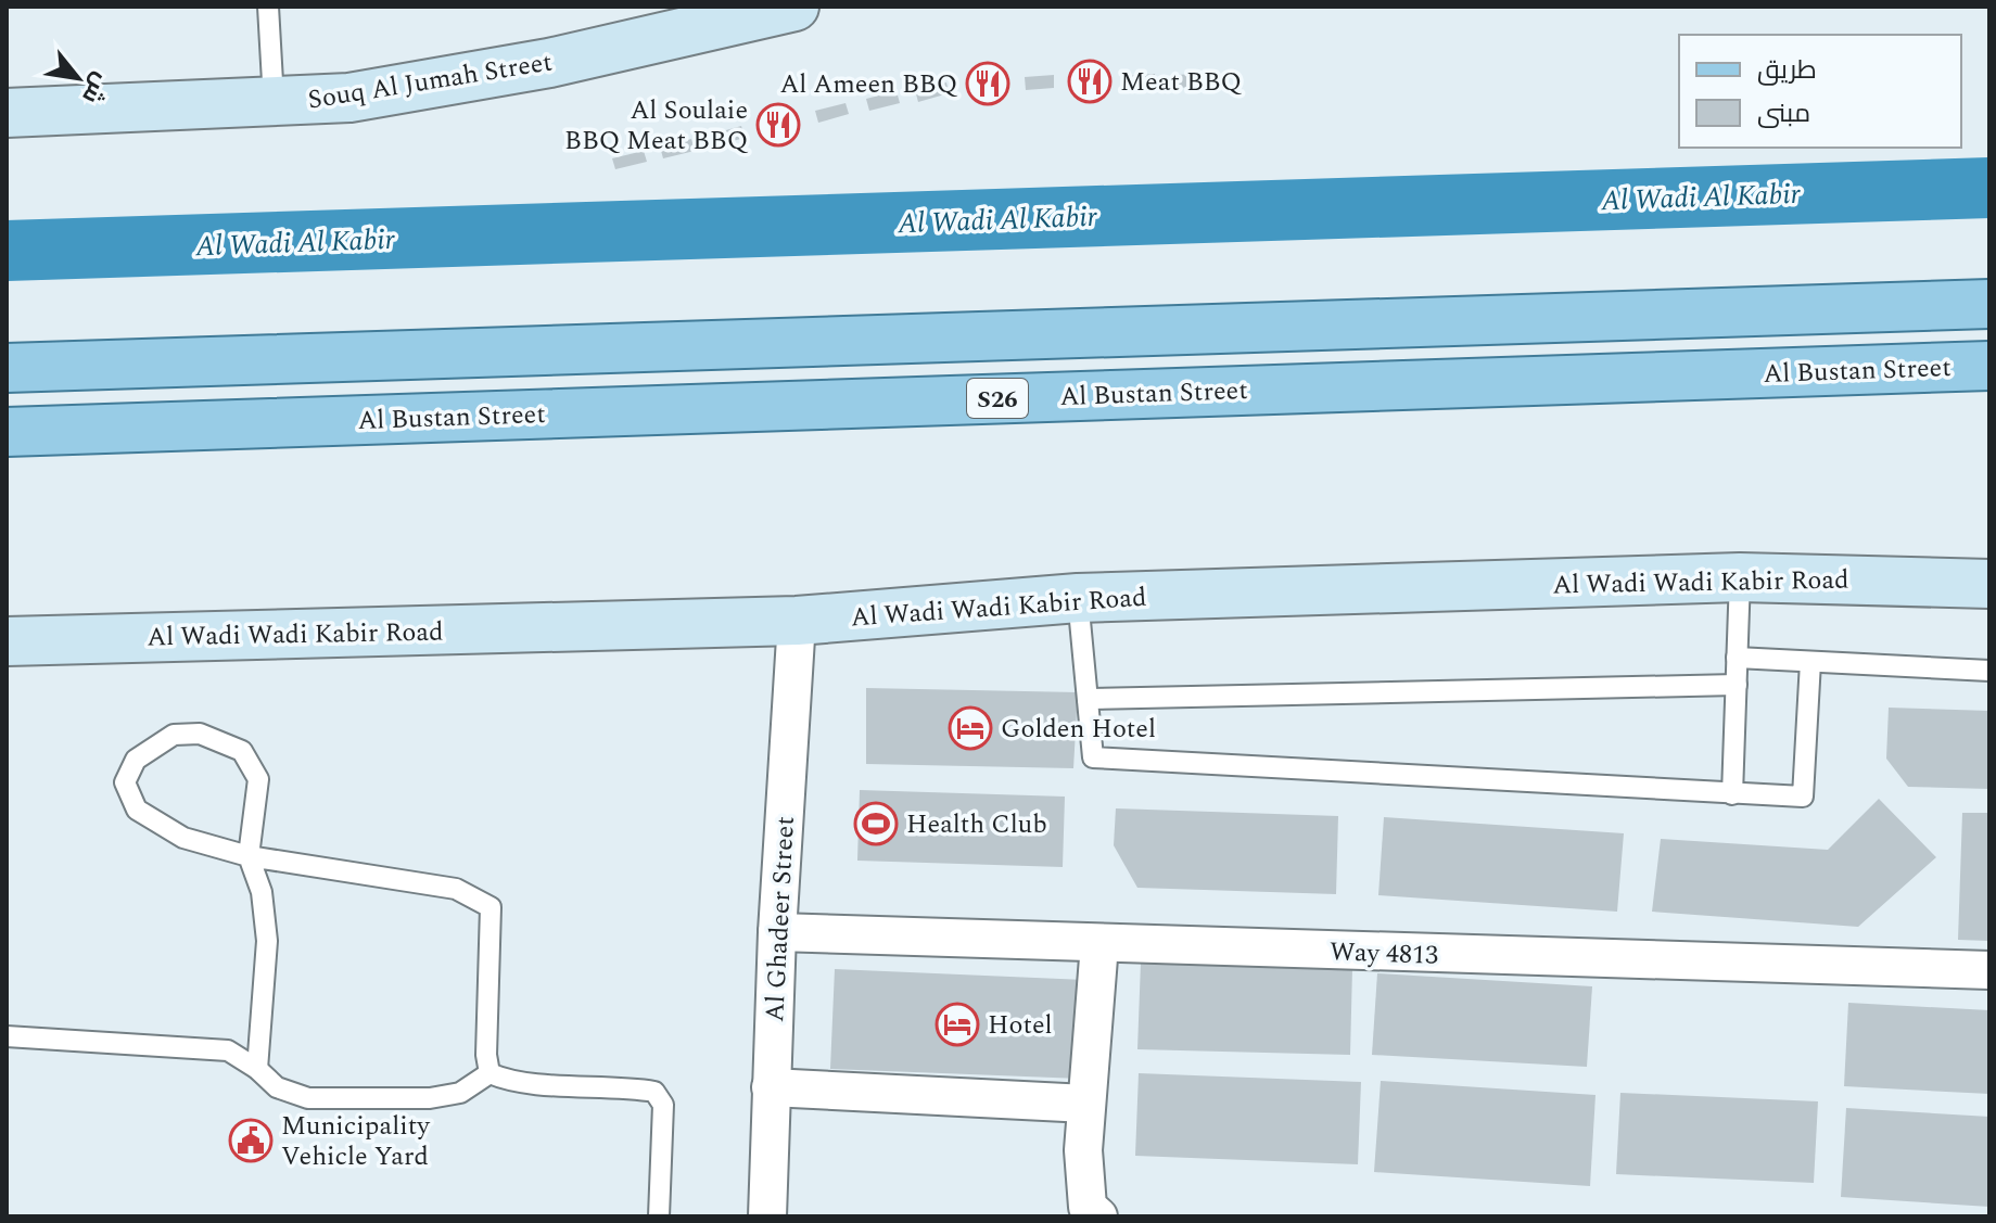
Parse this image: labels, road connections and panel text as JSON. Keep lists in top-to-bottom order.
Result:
{
  "streets": {
    "main road": ["Al Bustan Street", "S26"],
    "street": [
      "Souq Al Jumah Street",
      "Al Wadi Wadi Kabir Road",
      "Al Ghadeer Street",
      "Way 4813"
    ]
  },
  "crossings": [
    ["Al Wadi Wadi Kabir Road", "Al Ghadeer Street"],
    ["Al Ghadeer Street", "Way 4813"]
  ],
  "water": ["Al Wadi Al Kabir"],
  "places": {
    "restaurant": ["Meat BBQ", "Al Ameen BBQ", "Al Soulaie BBQ Meat BBQ"],
    "hotel": ["Golden Hotel", "Hotel"],
    "sports": ["Health Club"],
    "public building": ["Municipality Vehicle Yard"]
  },
  "legend": ["طريق", "مبنى"],
  "north": "bottom right"
}
